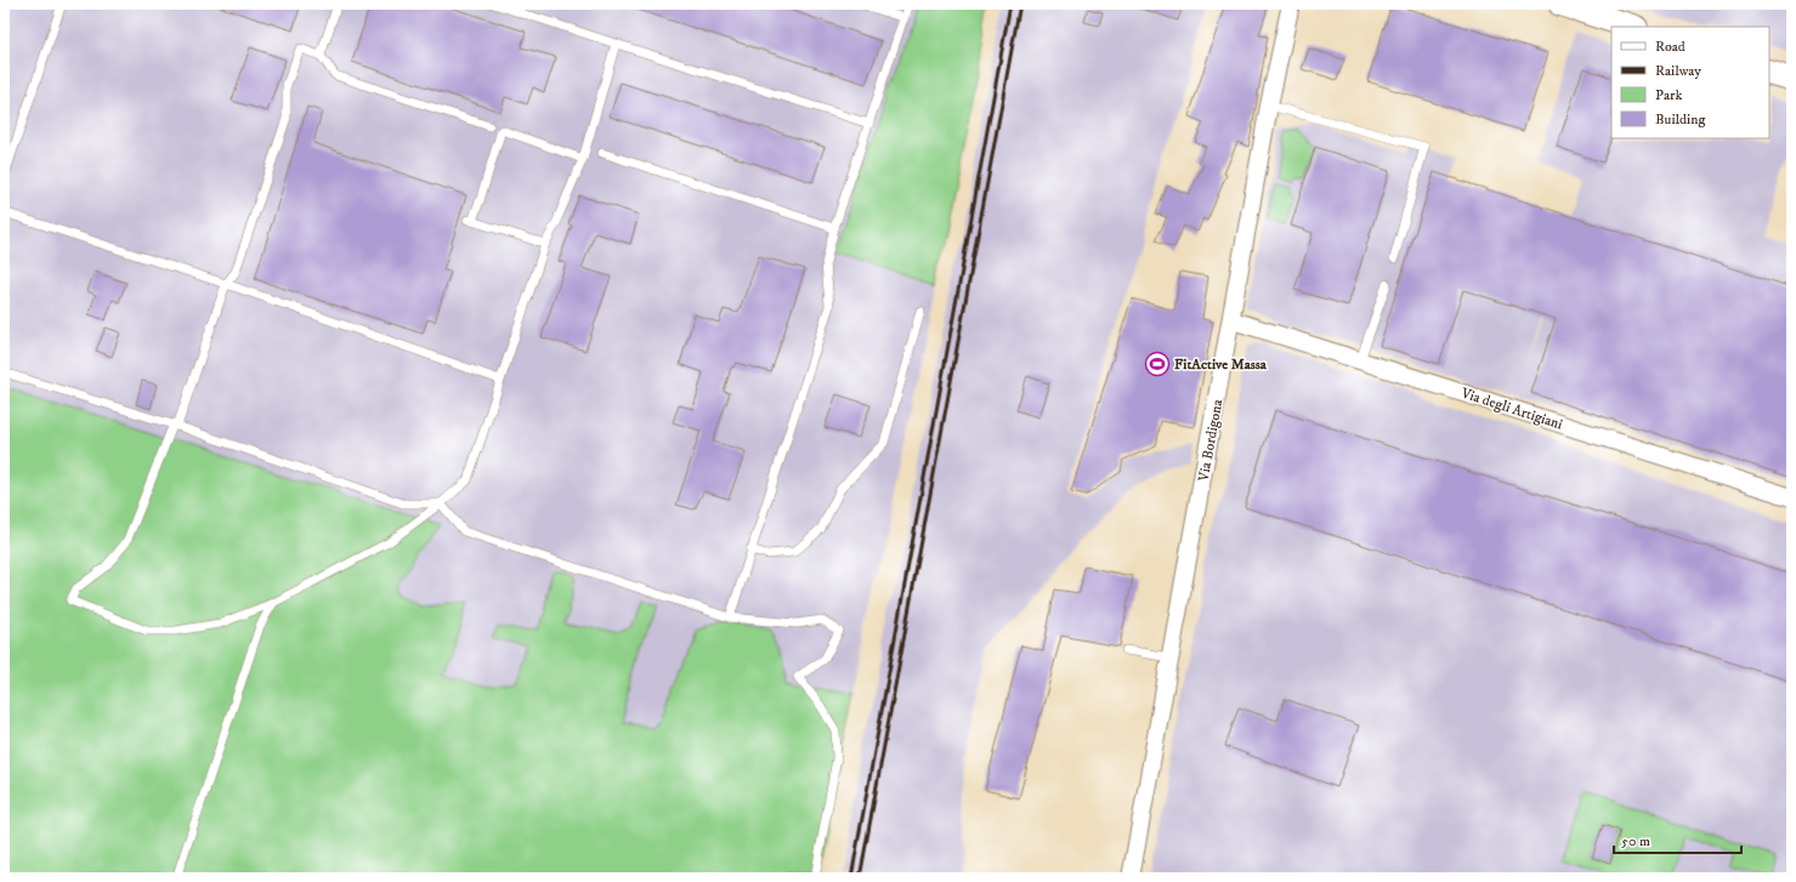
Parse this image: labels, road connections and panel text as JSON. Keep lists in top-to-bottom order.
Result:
{
  "streets": {
    "street": ["Via degli Artigiani", "Via Bordigona"]
  },
  "crossings": [
    ["Via degli Artigiani", "Via Bordigona"]
  ],
  "places": {
    "sports": ["FitActive Massa"]
  },
  "legend": [
    "Road",
    "Railway",
    "Park",
    "Building"
  ],
  "scale_bar": "50 m"
}
